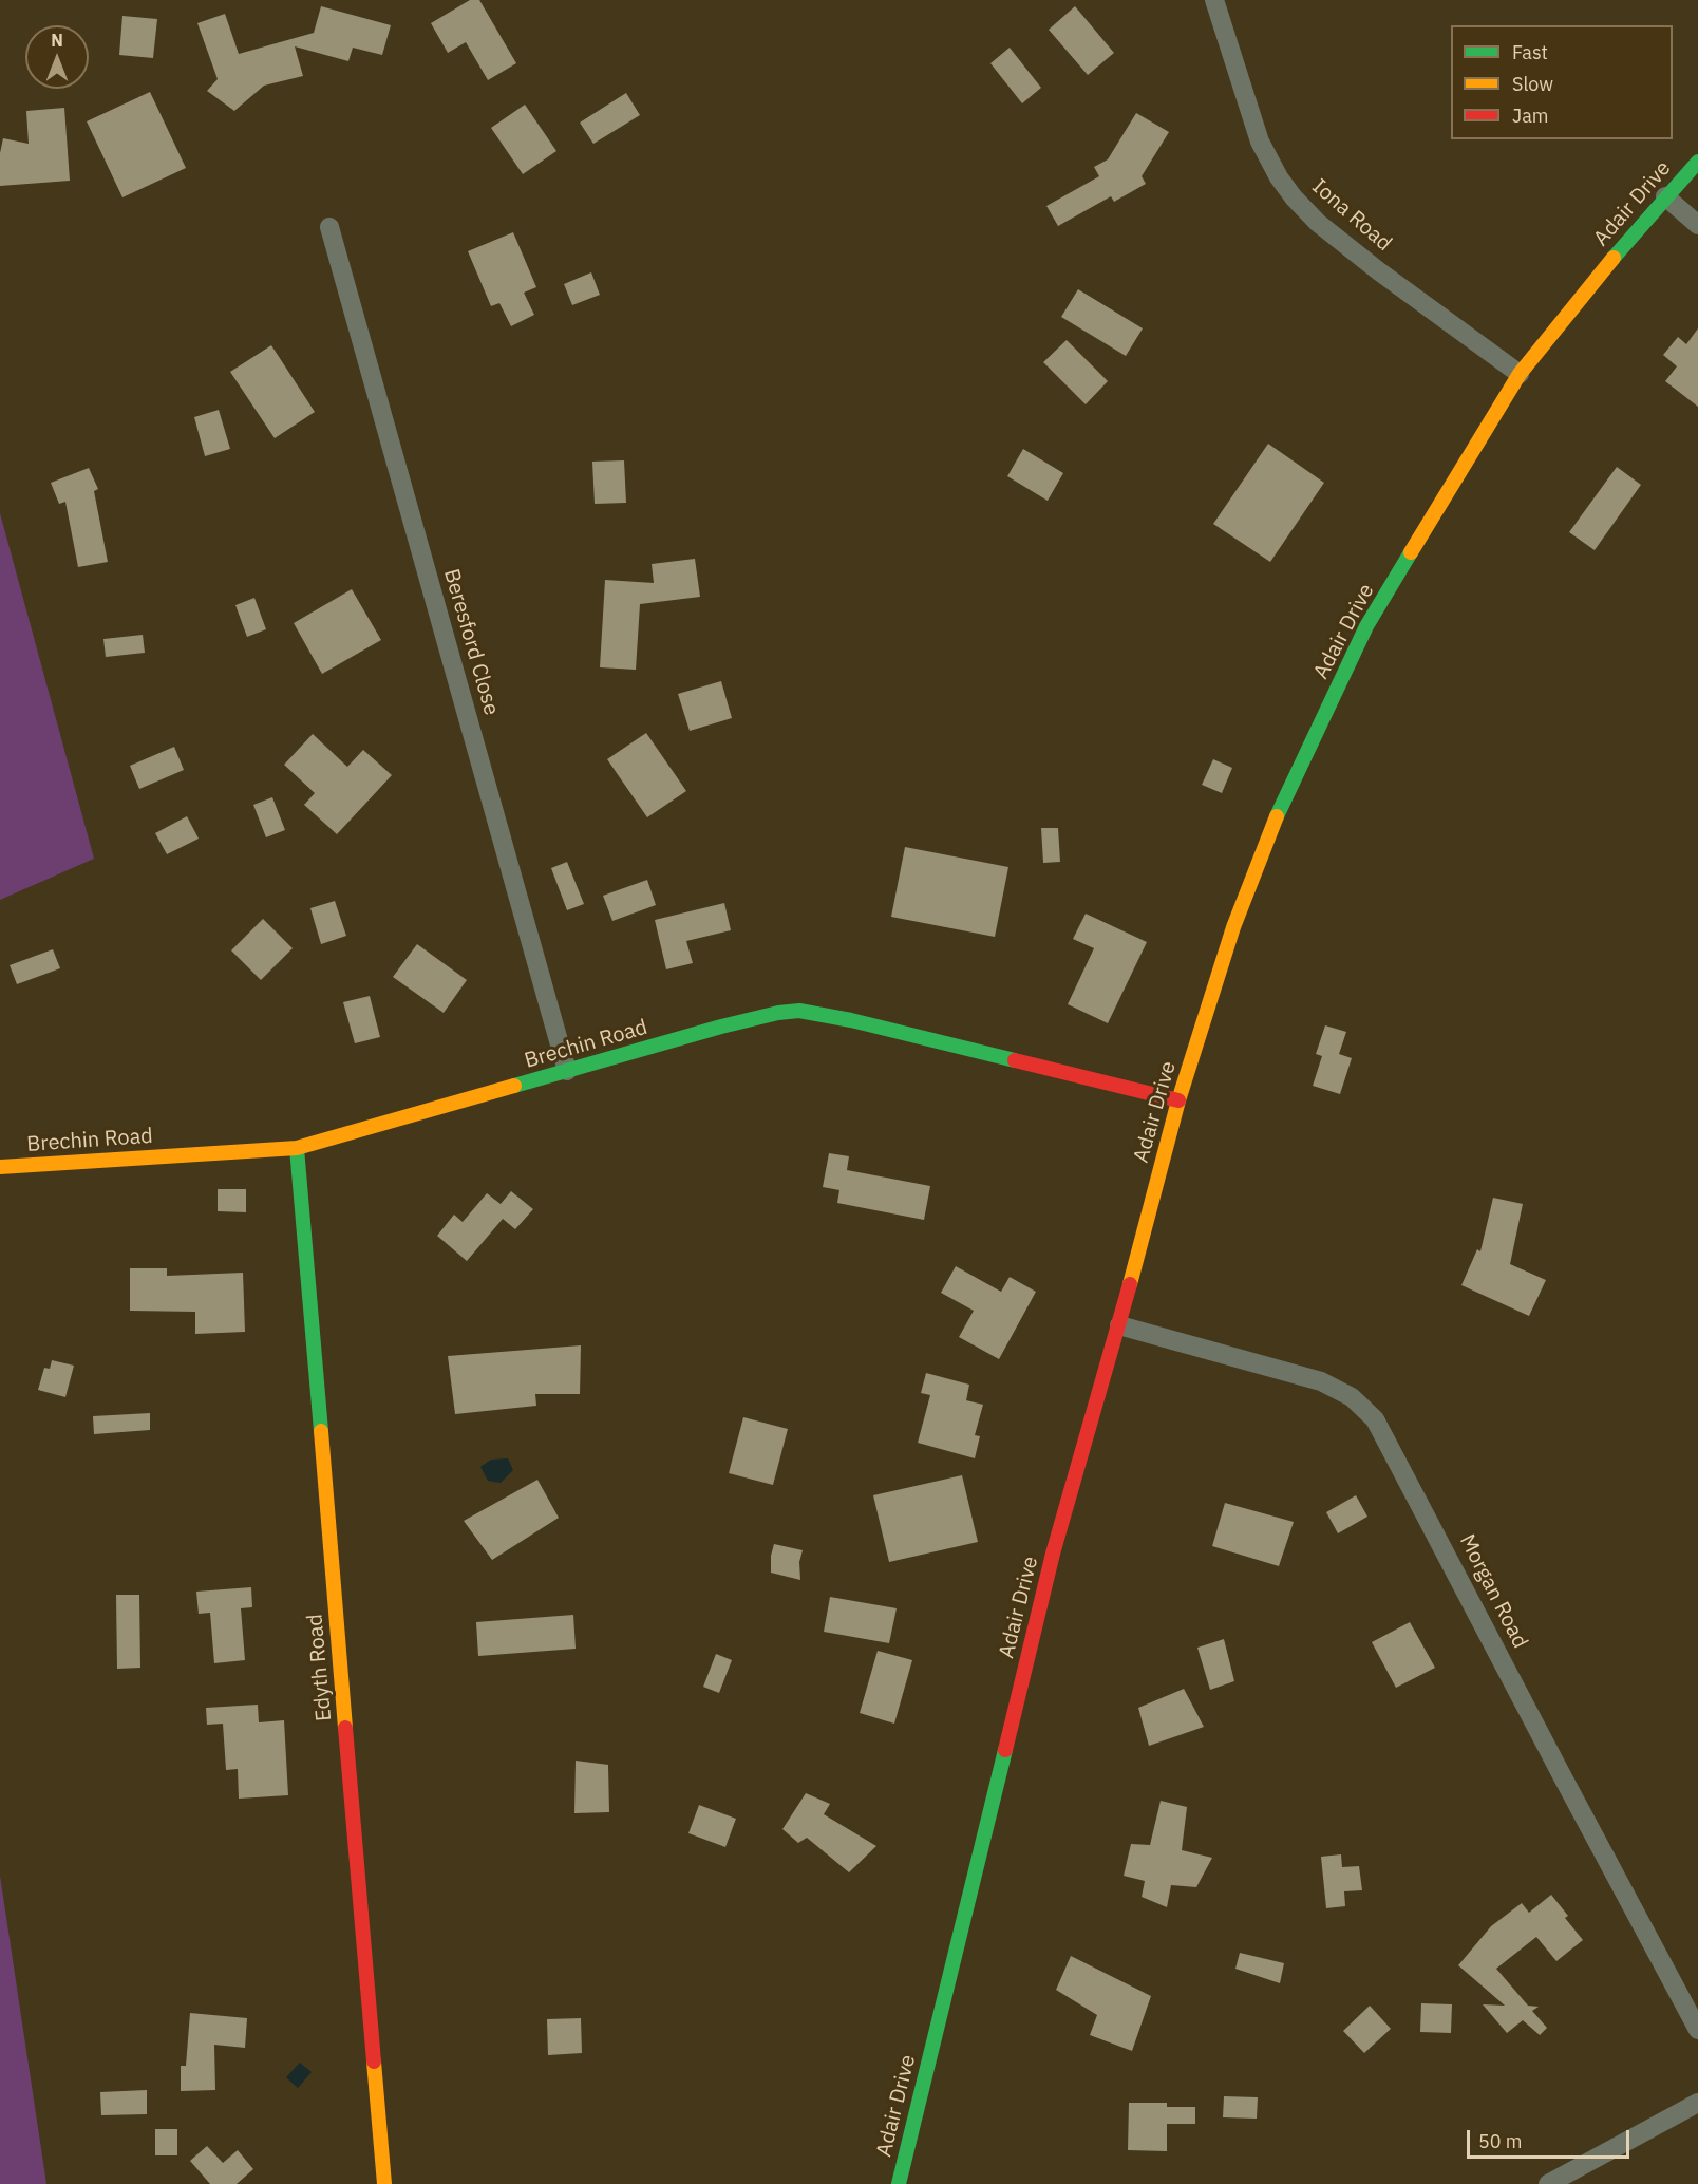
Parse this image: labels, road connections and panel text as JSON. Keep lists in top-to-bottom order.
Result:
{
  "streets": {
    "street": [
      "Adair Drive",
      "Iona Road",
      "Beresford Close",
      "Brechin Road",
      "Morgan Road",
      "Edyth Road"
    ]
  },
  "crossings": [
    ["Adair Drive", "Iona Road"],
    ["Adair Drive", "Brechin Road"],
    ["Adair Drive", "Morgan Road"],
    ["Beresford Close", "Brechin Road"],
    ["Brechin Road", "Edyth Road"]
  ],
  "legend": ["Fast", "Slow", "Jam"],
  "scale_bar": "50 m",
  "north": "top"
}
